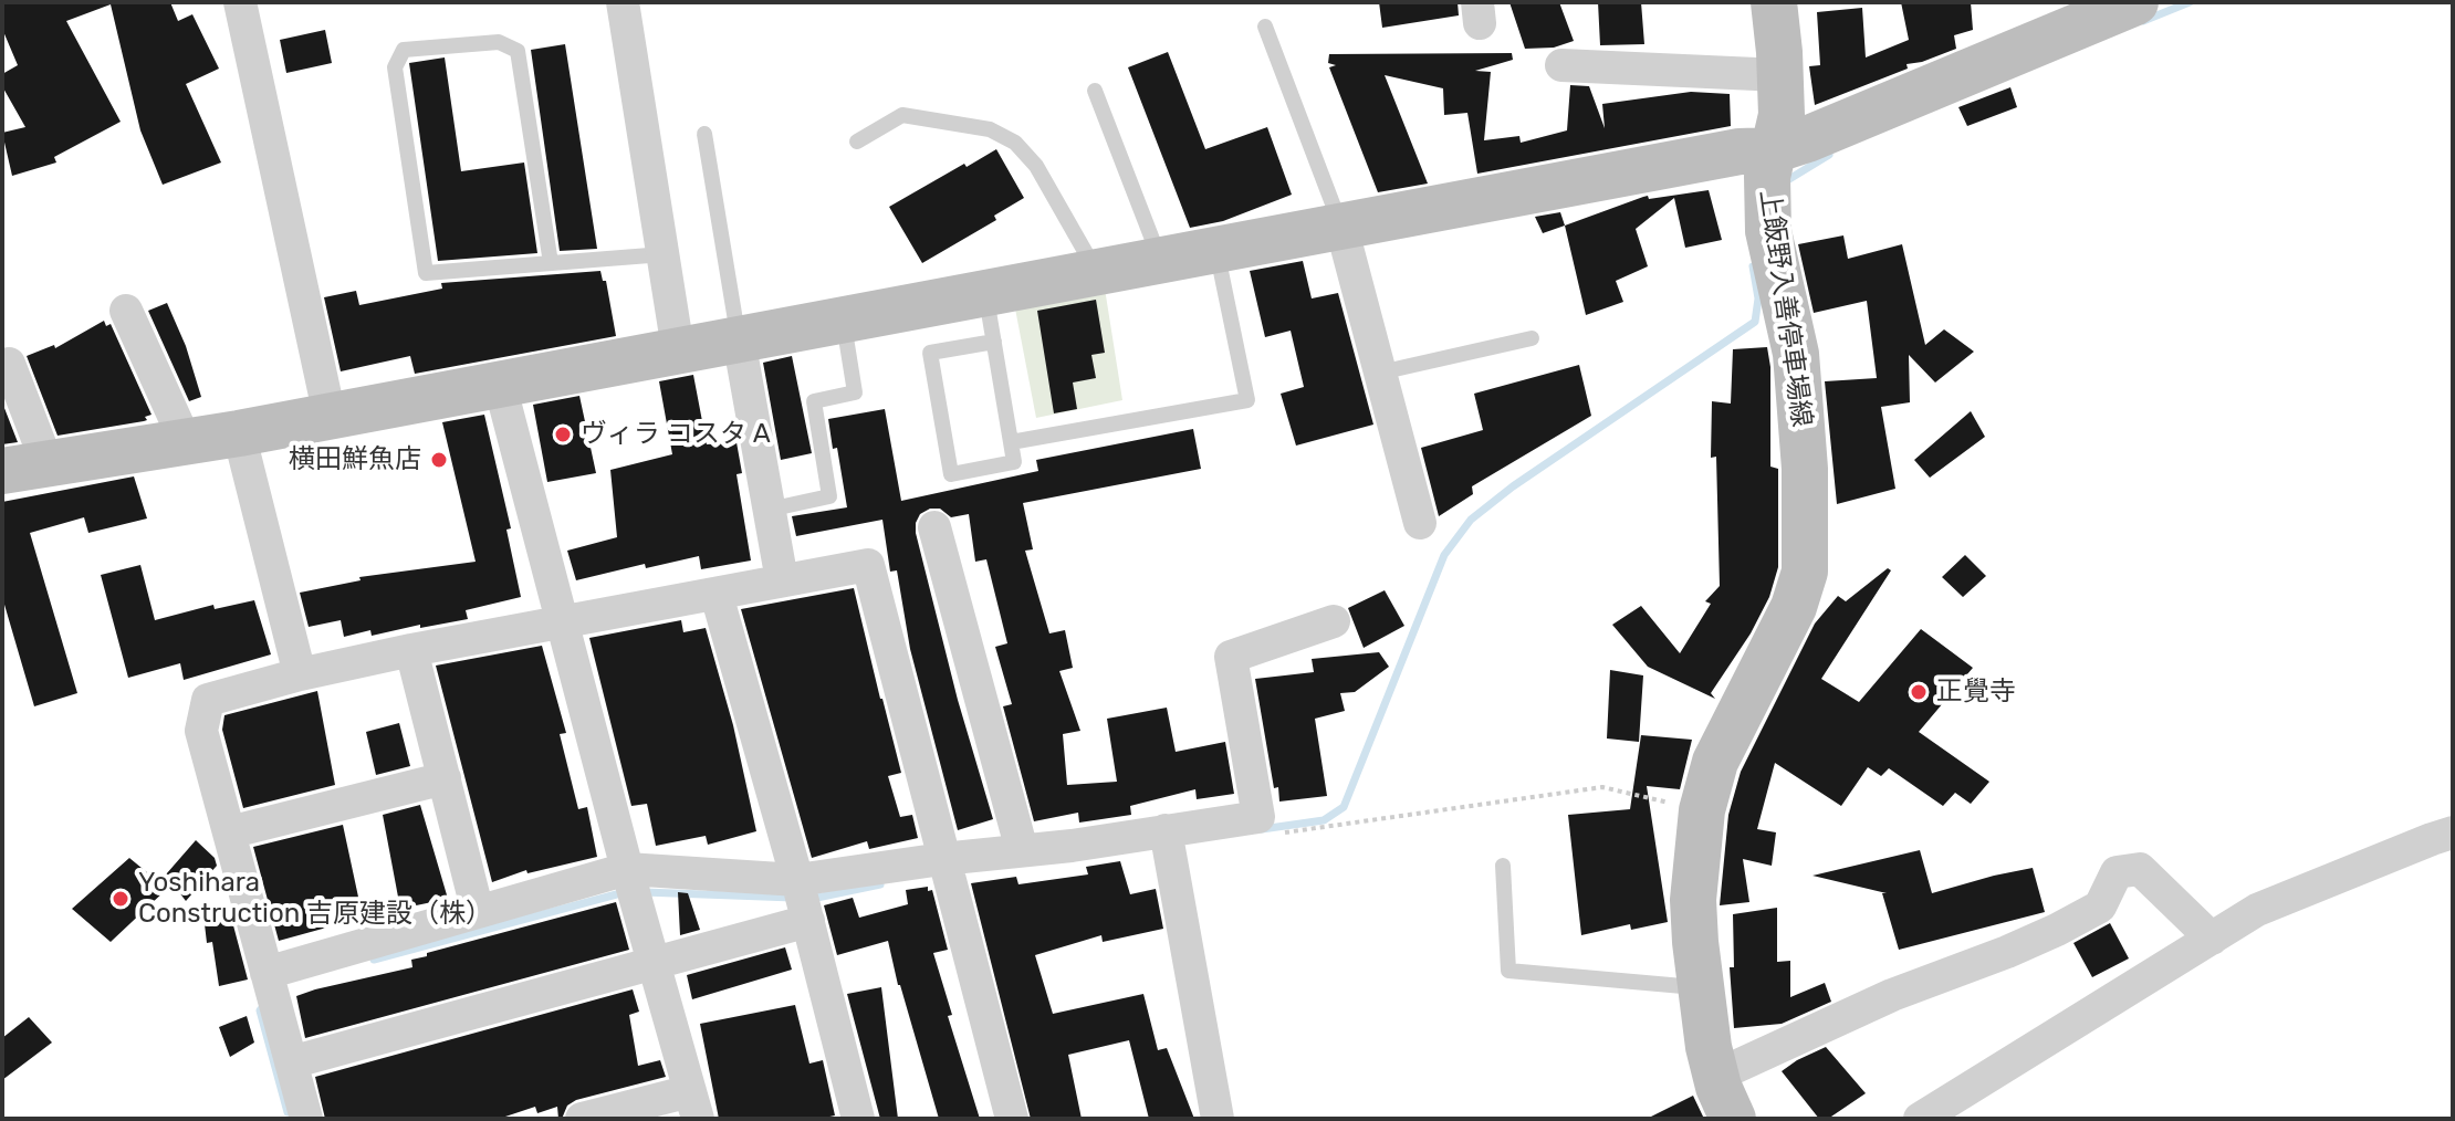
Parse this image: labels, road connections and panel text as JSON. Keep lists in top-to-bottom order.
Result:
{
  "streets": {
    "street": ["上飯野入善停車場線"]
  },
  "places": [
    "ヴィラ コスタ A",
    "横田鮮魚店",
    "正覺寺",
    "Yoshihara Construction 吉原建設（株）"
  ]
}
